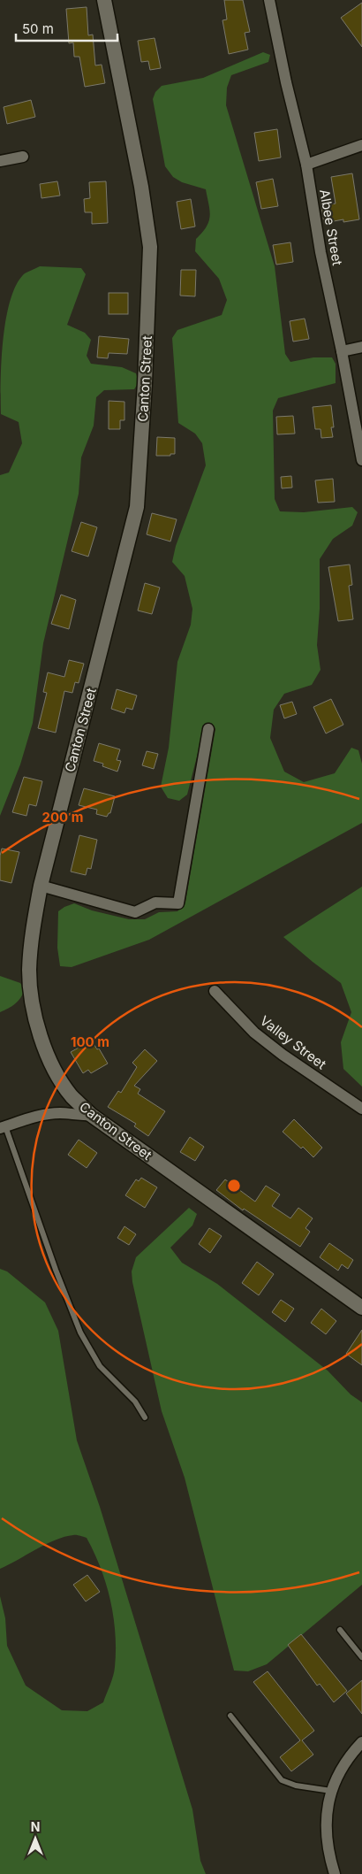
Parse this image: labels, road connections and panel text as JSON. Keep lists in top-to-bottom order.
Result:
{
  "streets": {
    "street": ["Albee Street", "Canton Street", "Valley Street"]
  },
  "scale_bar": "50 m",
  "north": "top",
  "rings": ["200 m", "100 m"]
}
